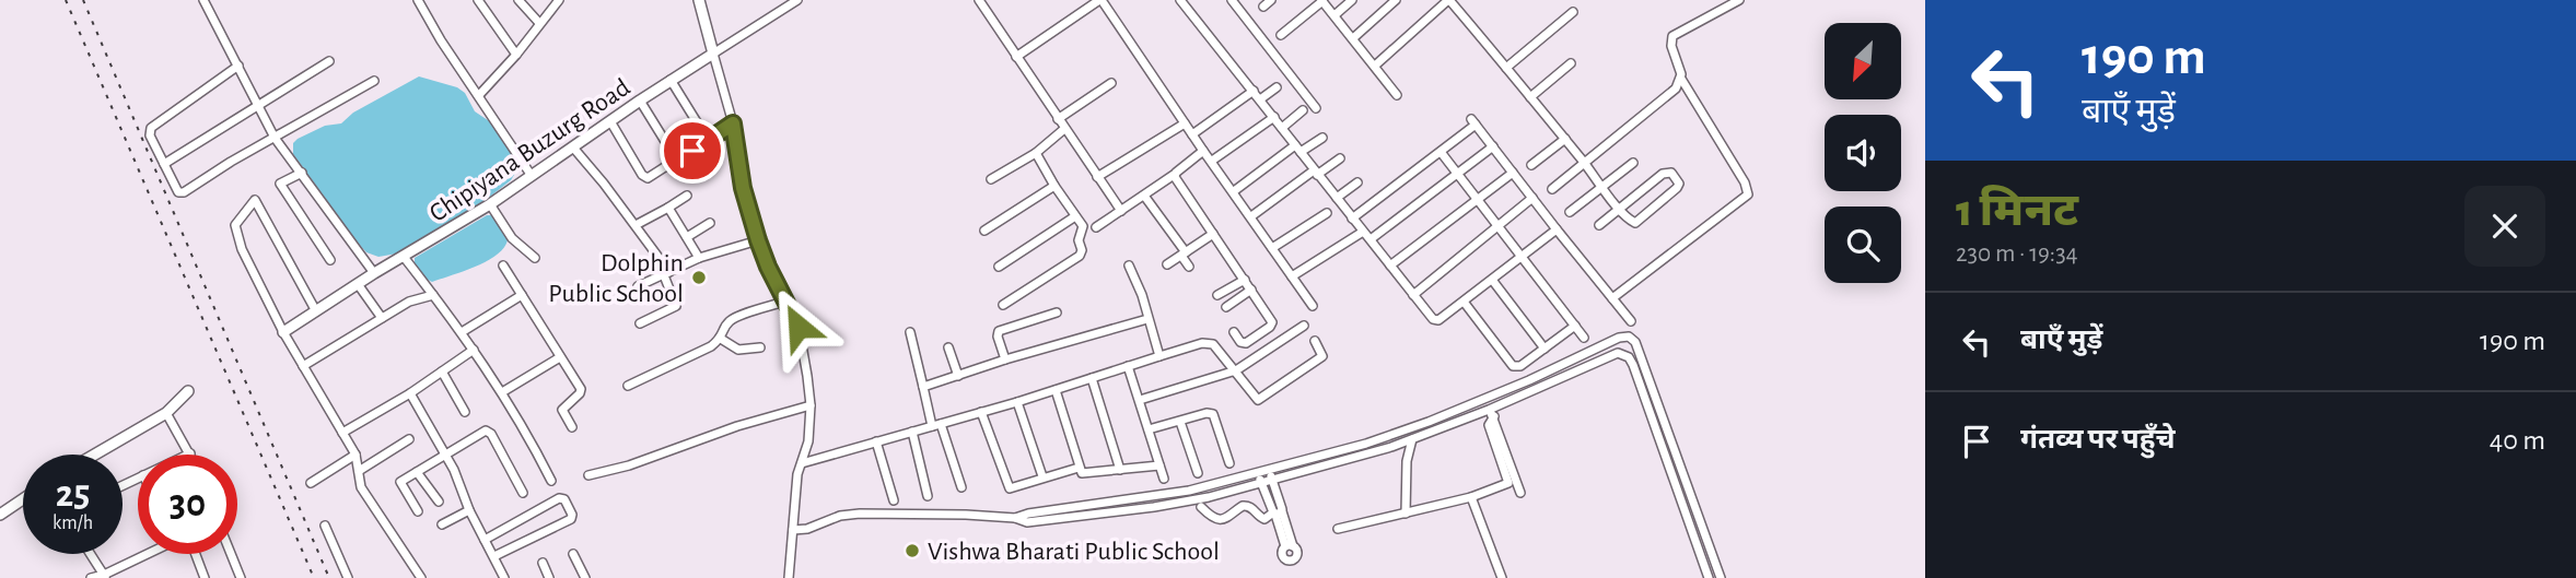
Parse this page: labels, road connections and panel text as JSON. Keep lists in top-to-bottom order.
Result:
{
  "streets": {
    "street": ["Chipiyana Buzurg Road"]
  },
  "places": ["Dolphin Public School", "Vishwa Bharati Public School"],
  "north": "bottom left",
  "page": {
    "turn": ["190 m", "बाएँ मुड़ें"],
    "heading": ["1 मिनट", "230 m · 19:34"],
    "list": [
      {
        "name": "बाएँ मुड़ें",
        "value": "190 m"
      },
      {
        "name": "गंतव्य पर पहुँचे",
        "value": "40 m"
      }
    ],
    "speed": "25 km/h",
    "limit": "30"
  }
}
